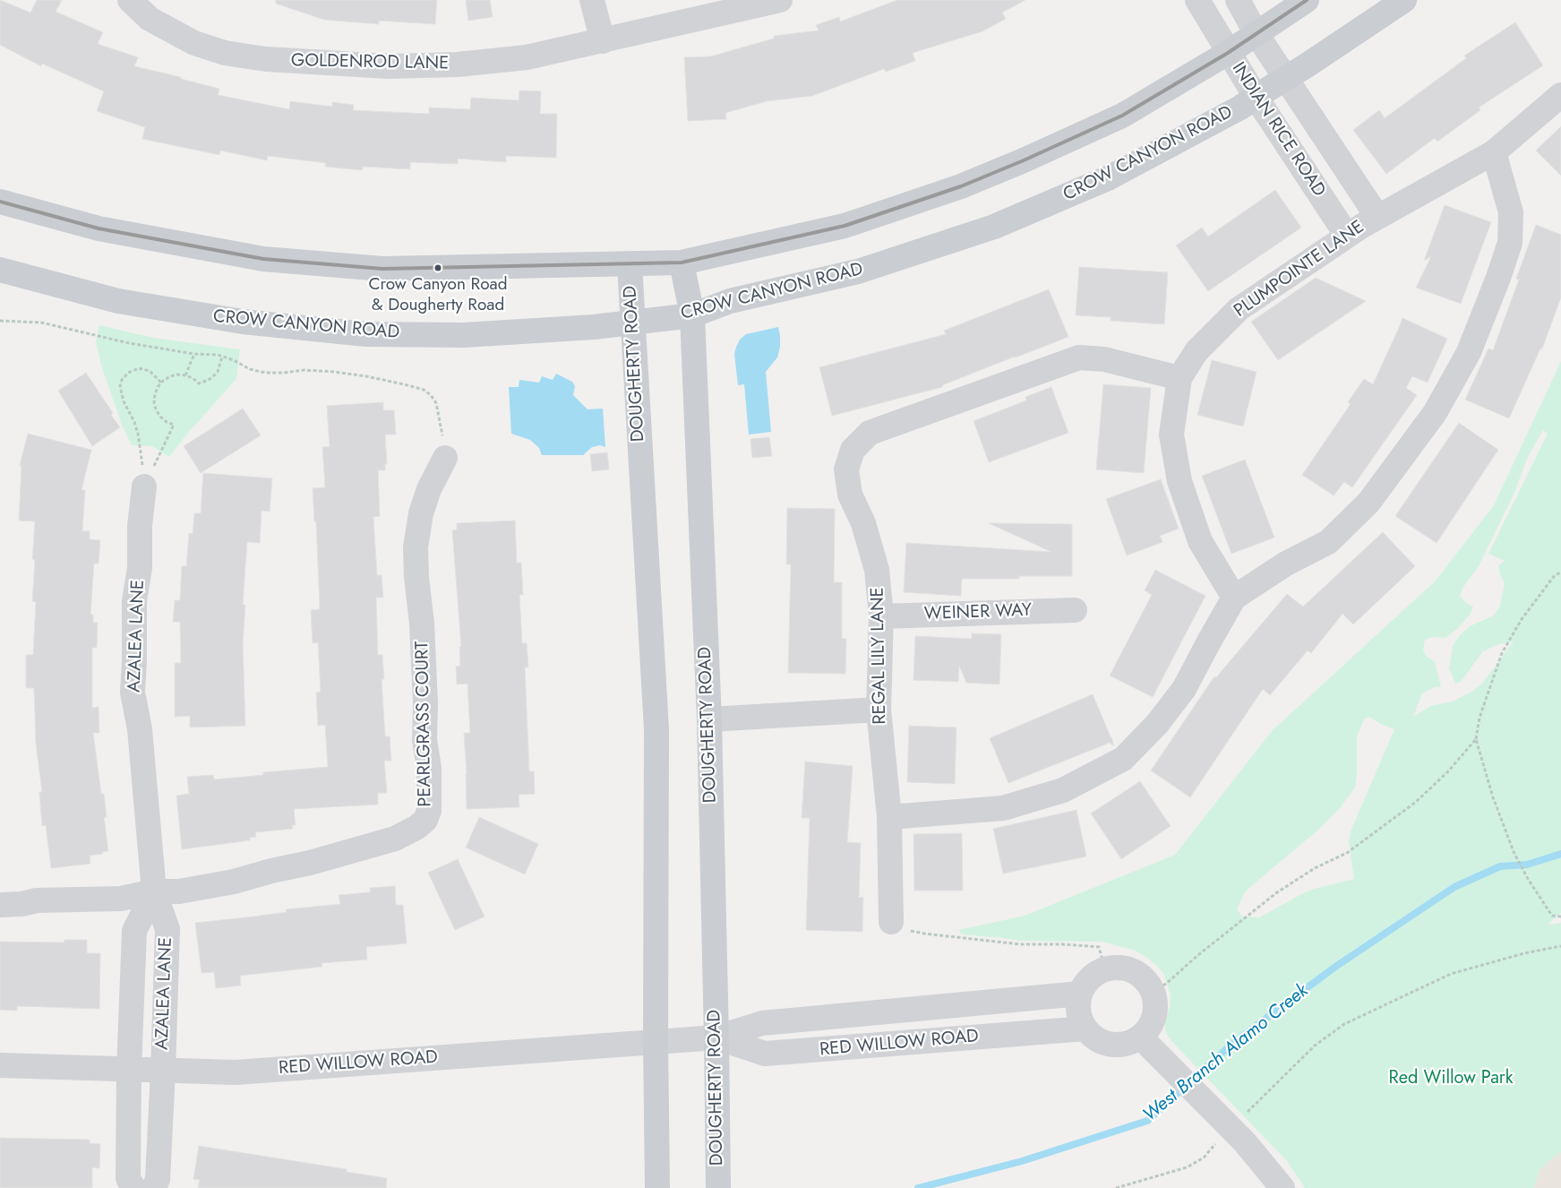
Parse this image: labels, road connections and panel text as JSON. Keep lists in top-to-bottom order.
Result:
{
  "streets": {
    "main road": ["CROW CANYON ROAD", "DOUGHERTY ROAD"],
    "street": [
      "GOLDENROD LANE",
      "INDIAN RICE ROAD",
      "PLUMPOINTE LANE",
      "WEINER WAY",
      "AZALEA LANE",
      "REGAL LILY LANE",
      "PEARLGRASS COURT",
      "RED WILLOW ROAD"
    ]
  },
  "crossings": [
    ["INDIAN RICE ROAD", "CROW CANYON ROAD"],
    ["INDIAN RICE ROAD", "PLUMPOINTE LANE"],
    ["CROW CANYON ROAD", "DOUGHERTY ROAD"],
    ["PLUMPOINTE LANE", "REGAL LILY LANE"],
    ["DOUGHERTY ROAD", "RED WILLOW ROAD"],
    ["WEINER WAY", "REGAL LILY LANE"],
    ["AZALEA LANE", "PEARLGRASS COURT"],
    ["AZALEA LANE", "RED WILLOW ROAD"]
  ],
  "water": ["West Branch Alamo Creek"],
  "parks": ["Red Willow Park"],
  "places": ["Crow Canyon Road & Dougherty Road"]
}
